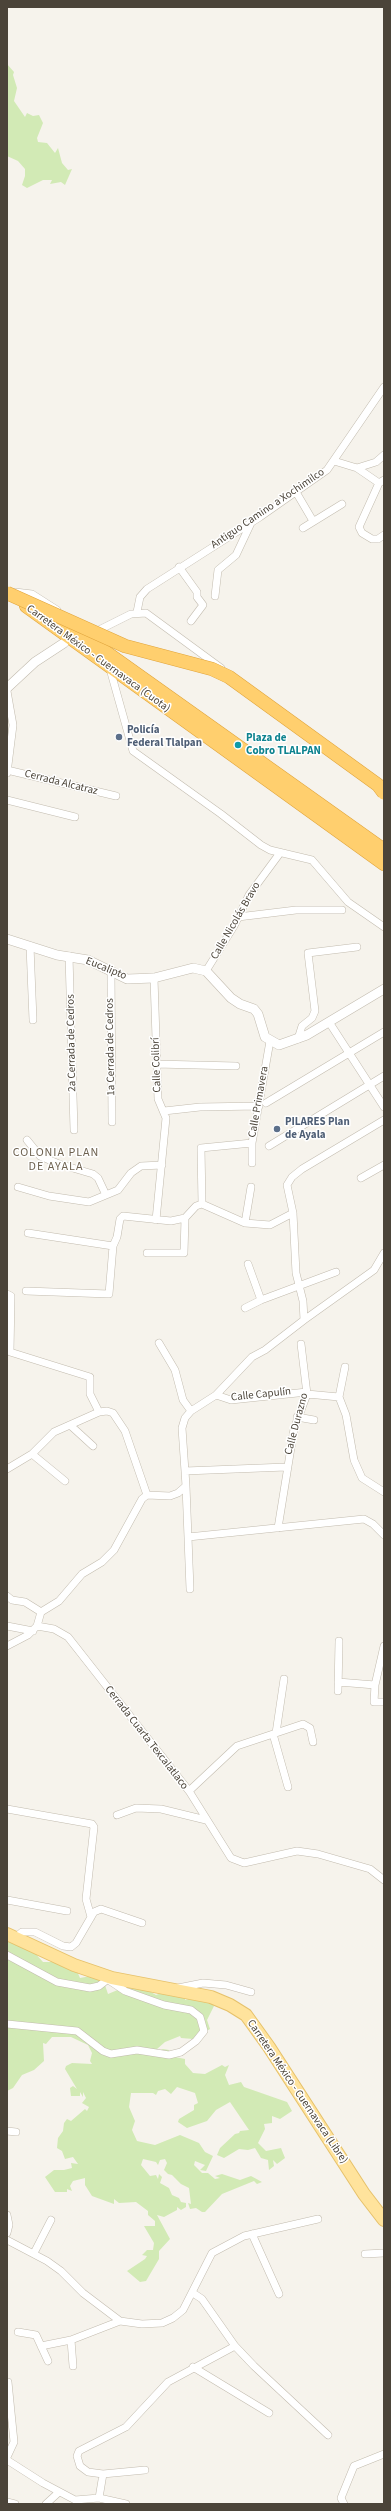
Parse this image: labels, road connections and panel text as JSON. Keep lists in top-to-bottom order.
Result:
{
  "streets": {
    "highway": ["Carretera México - Cuernavaca (Cuota)"],
    "main road": ["Carretera México - Cuernavaca (Libre)"],
    "street": [
      "Antiguo Camino a Xochimilco",
      "Cerrada Alcatraz",
      "Calle Nicolás Bravo",
      "Eucalipto",
      "2a Cerrada de Cedros",
      "1a Cerrada de Cedros",
      "Calle Colibrí",
      "Calle Primavera",
      "Calle Capulín",
      "Calle Durazno",
      "Cerrada Cuarta Texcalatlaco"
    ]
  },
  "crossings": [
    ["Calle Nicolás Bravo", "Eucalipto"],
    ["Eucalipto", "2a Cerrada de Cedros"],
    ["Eucalipto", "1a Cerrada de Cedros"],
    ["Eucalipto", "Calle Colibrí"],
    ["Calle Capulín", "Calle Durazno"]
  ],
  "districts": ["COLONIA PLAN DE AYALA"],
  "places": ["Policía Federal Tlalpan", "Plaza de Cobro TLALPAN", "PILARES Plan de Ayala"]
}
